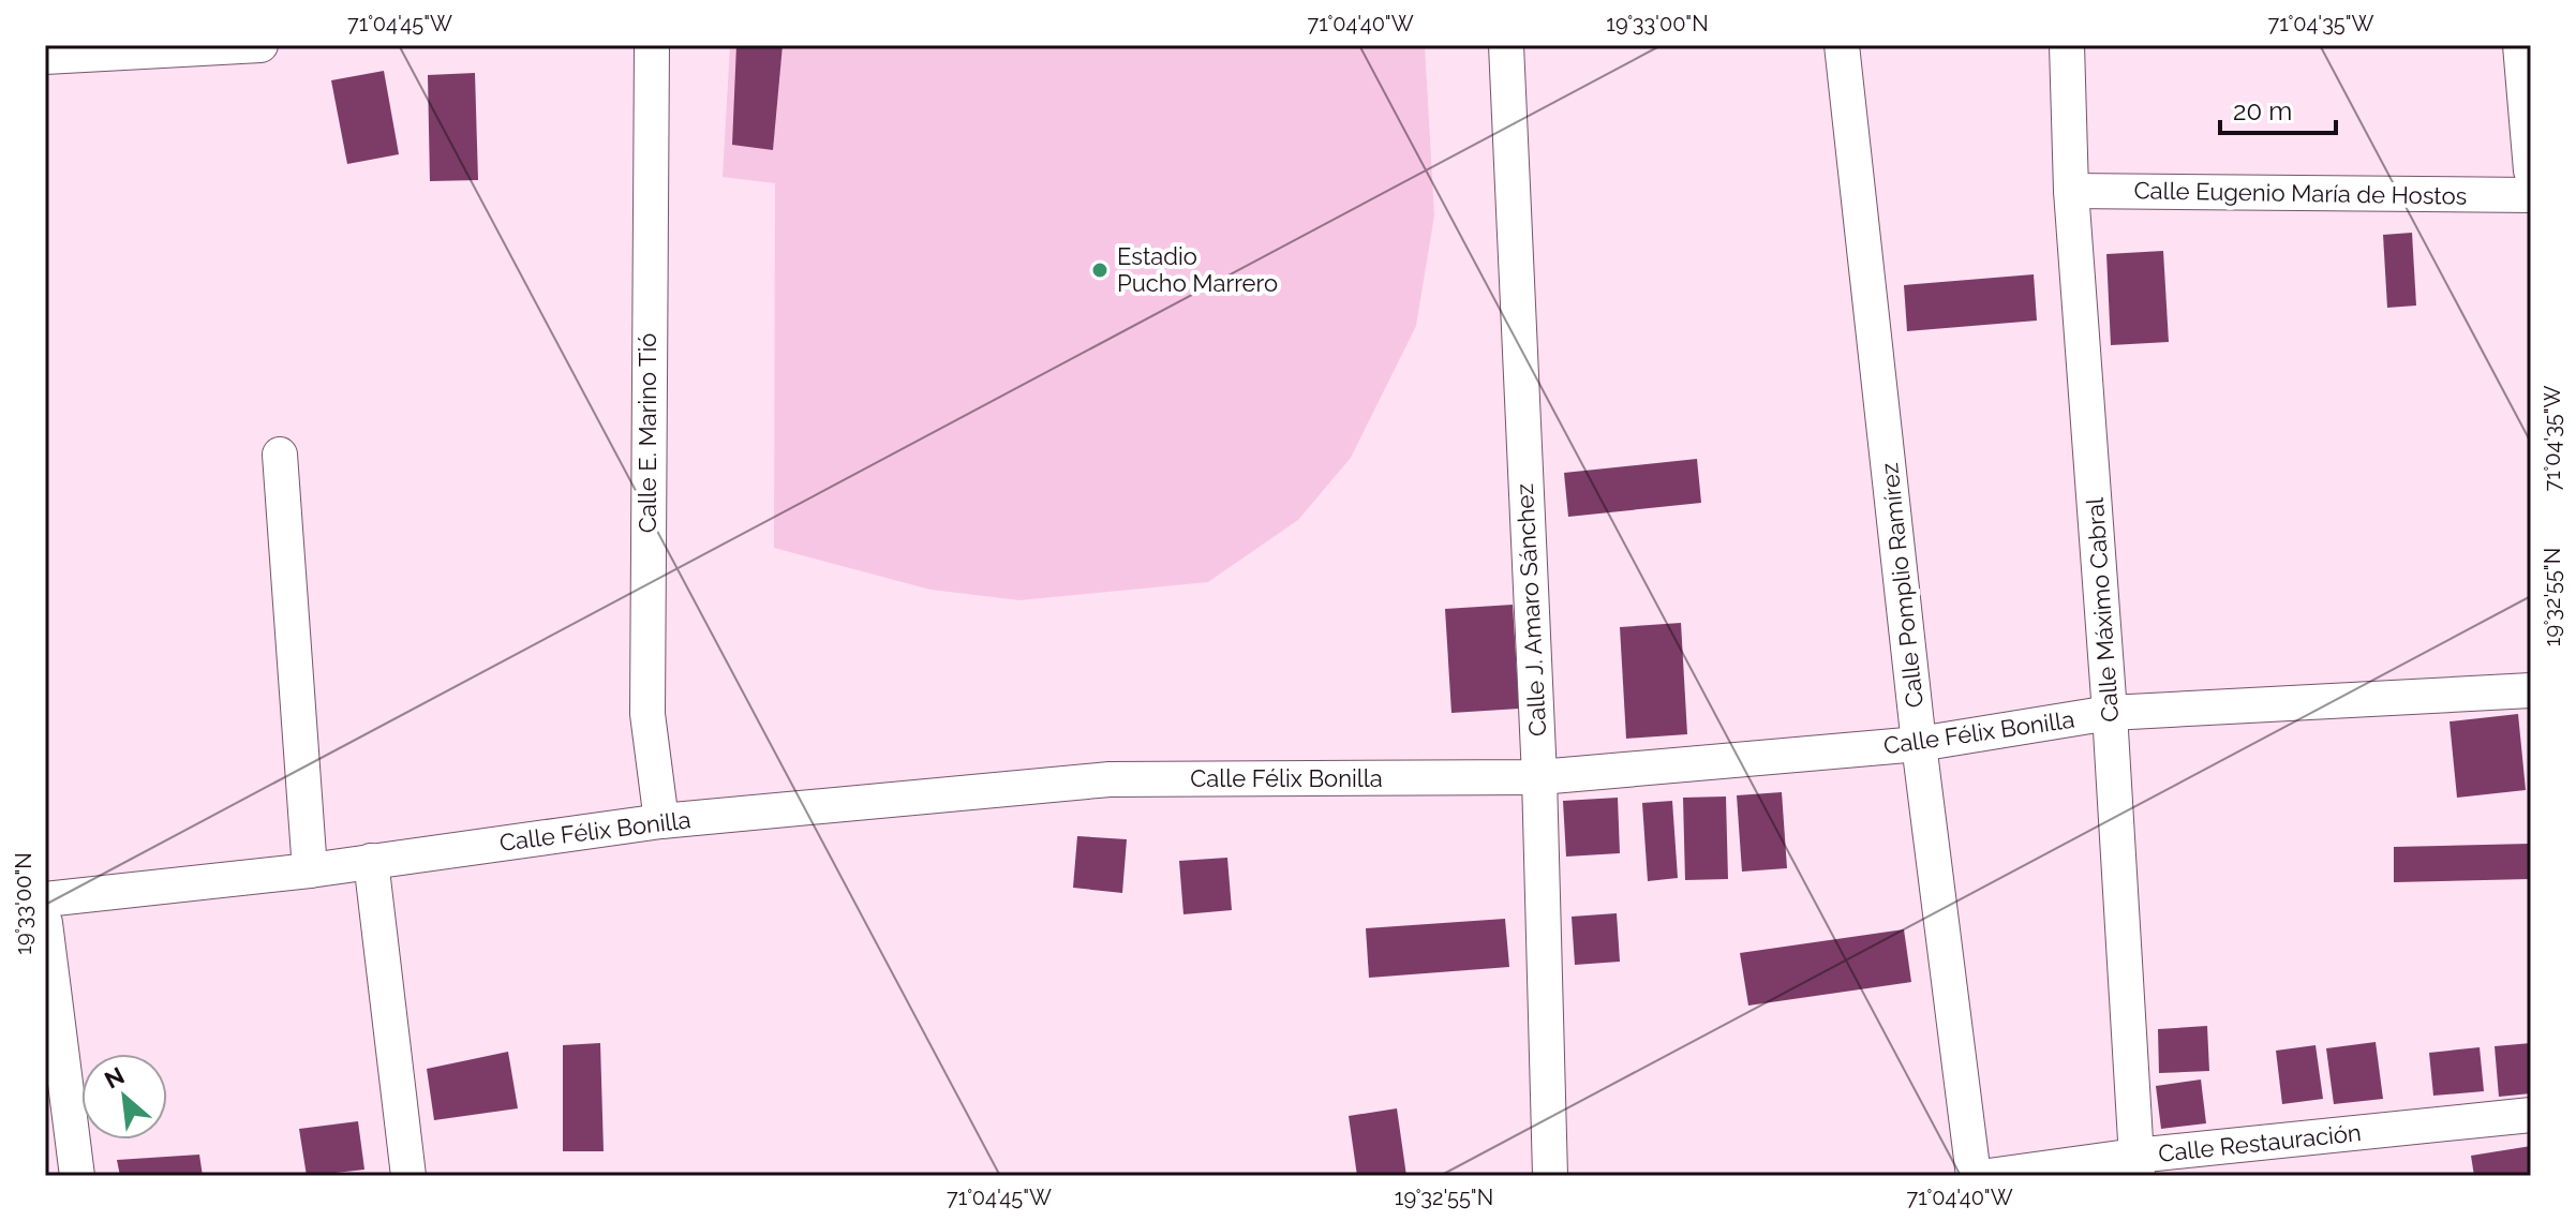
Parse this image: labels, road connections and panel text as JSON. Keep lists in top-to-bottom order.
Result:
{
  "streets": {
    "street": [
      "Calle Eugenio María de Hostos",
      "Calle E. Marino Tió",
      "Calle Pomplio Ramírez",
      "Calle J. Amaro Sánchez",
      "Calle Máximo Cabral",
      "Calle Félix Bonilla",
      "Calle Restauración"
    ]
  },
  "crossings": [
    ["Calle Eugenio María de Hostos", "Calle Máximo Cabral"],
    ["Calle E. Marino Tió", "Calle Félix Bonilla"],
    ["Calle Pomplio Ramírez", "Calle Félix Bonilla"],
    ["Calle J. Amaro Sánchez", "Calle Félix Bonilla"],
    ["Calle Máximo Cabral", "Calle Félix Bonilla"],
    ["Calle Máximo Cabral", "Calle Restauración"]
  ],
  "places": ["Estadio Pucho Marrero"],
  "scale_bar": "20 m",
  "north": "top left",
  "coordinates": [
    "71°04'45\"W",
    "71°04'40\"W",
    "19°33'00\"N",
    "71°04'35\"W",
    "19°32'55\"N"
  ]
}
